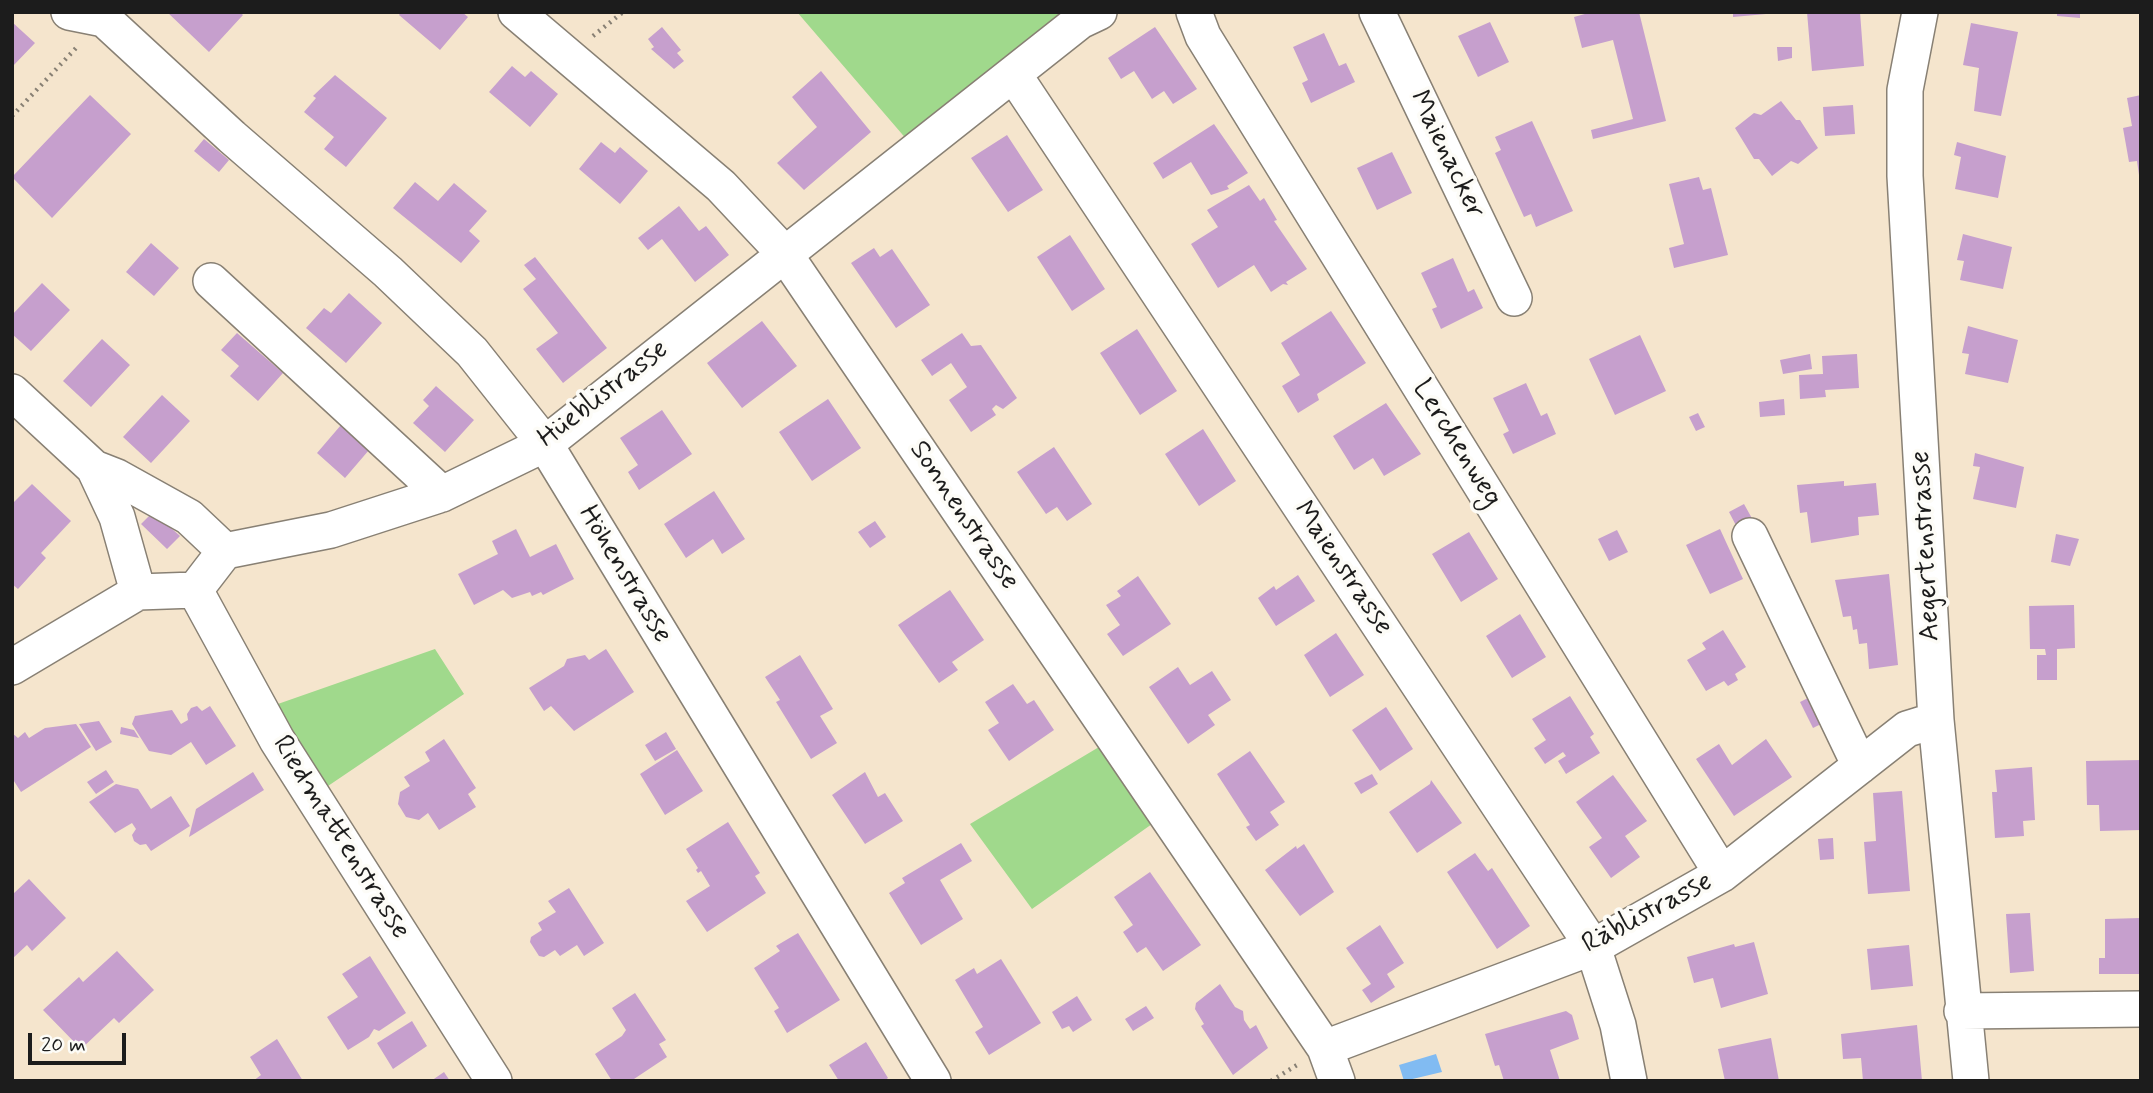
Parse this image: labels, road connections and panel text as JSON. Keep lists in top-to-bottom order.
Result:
{
  "streets": {
    "street": [
      "Maienacker",
      "Hüeblistrasse",
      "Lerchenweg",
      "Sonnenstrasse",
      "Aegertenstrasse",
      "Maienstrasse",
      "Höhenstrasse",
      "Riedmattenstrasse",
      "Räblistrasse"
    ]
  },
  "crossings": [
    ["Hüeblistrasse", "Sonnenstrasse"],
    ["Hüeblistrasse", "Maienstrasse"],
    ["Hüeblistrasse", "Höhenstrasse"],
    ["Lerchenweg", "Räblistrasse"],
    ["Sonnenstrasse", "Räblistrasse"],
    ["Aegertenstrasse", "Räblistrasse"],
    ["Maienstrasse", "Räblistrasse"]
  ],
  "scale_bar": "20 m"
}
